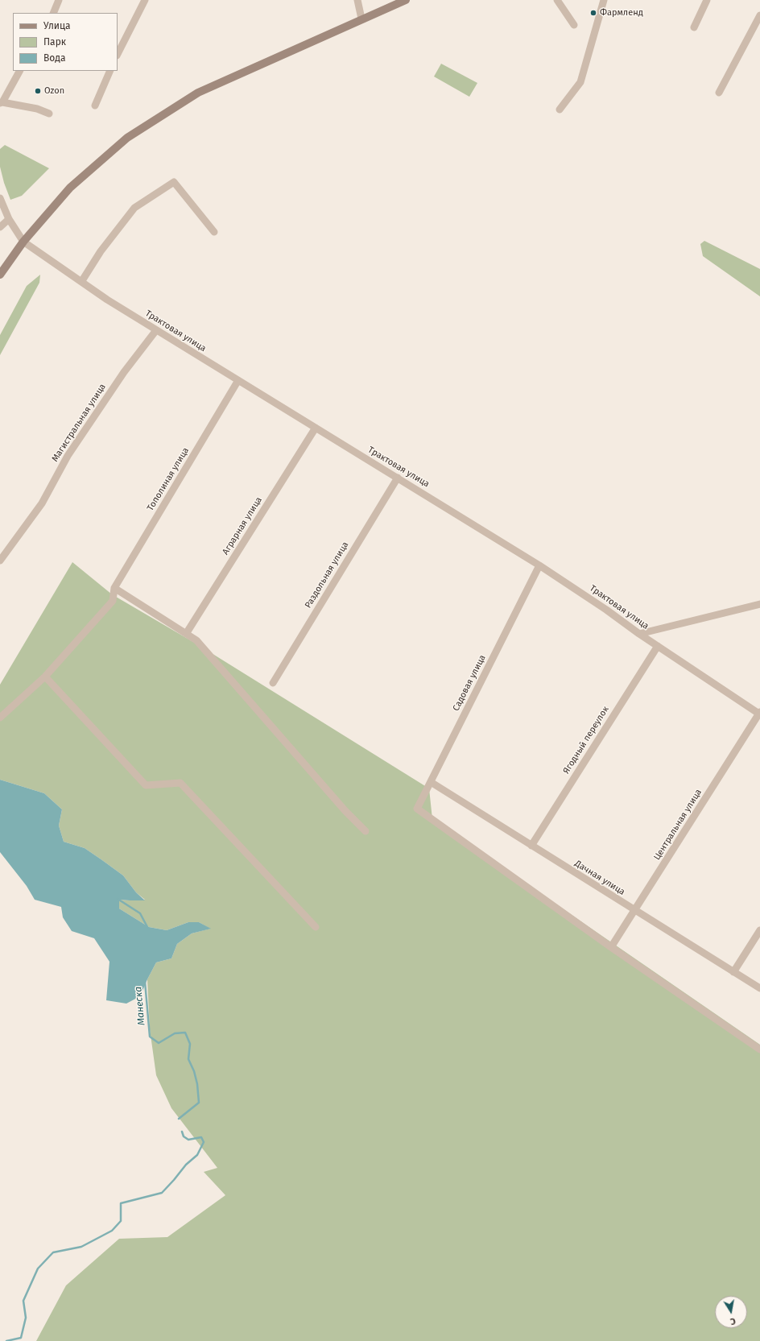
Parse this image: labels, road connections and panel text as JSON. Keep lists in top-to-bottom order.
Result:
{
  "streets": {
    "street": [
      "Трактовая улица",
      "Магистральная улица",
      "Тополиная улица",
      "Аграрная улица",
      "Раздольная улица",
      "Садовая улица",
      "Ягодный переулок",
      "Центральная улица",
      "Дачная улица"
    ]
  },
  "crossings": [
    ["Трактовая улица", "Магистральная улица"],
    ["Трактовая улица", "Тополиная улица"],
    ["Трактовая улица", "Аграрная улица"],
    ["Трактовая улица", "Раздольная улица"],
    ["Трактовая улица", "Садовая улица"],
    ["Трактовая улица", "Ягодный переулок"],
    ["Трактовая улица", "Центральная улица"],
    ["Садовая улица", "Центральная улица"],
    ["Садовая улица", "Дачная улица"],
    ["Ягодный переулок", "Дачная улица"],
    ["Центральная улица", "Дачная улица"]
  ],
  "water": ["Манеска"],
  "places": ["Фармленд", "Ozon"],
  "legend": ["Улица", "Парк", "Вода"],
  "north": "bottom"
}
